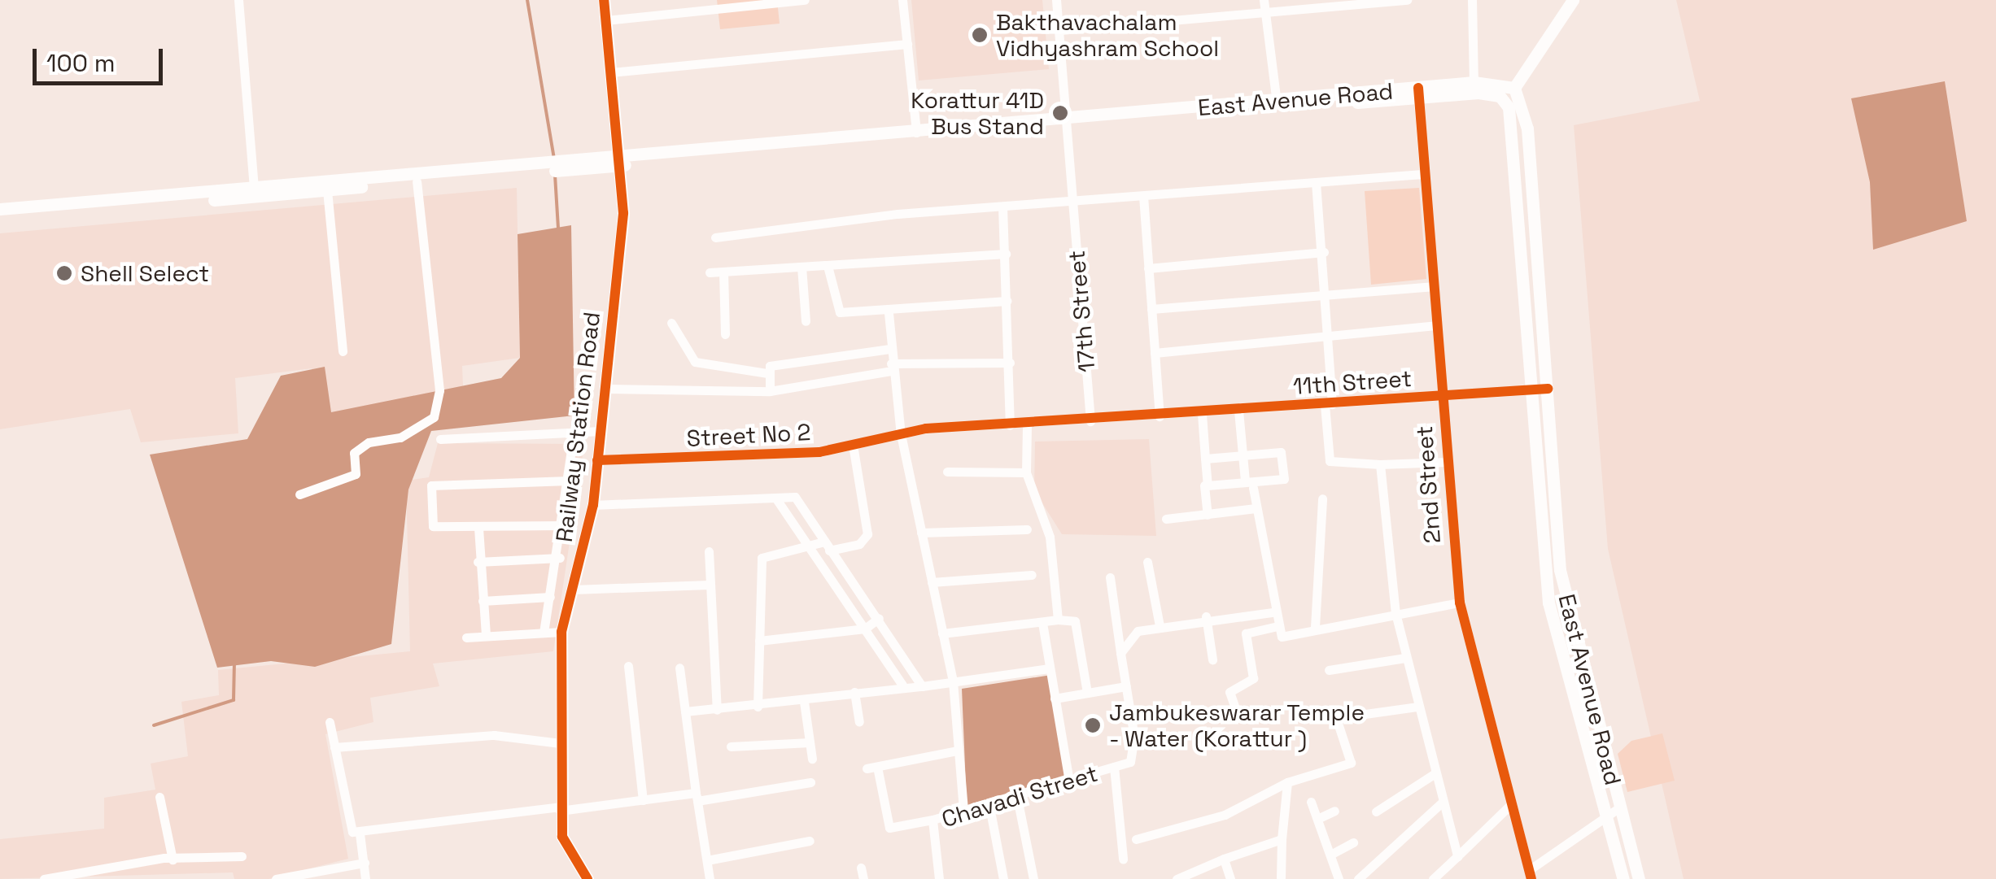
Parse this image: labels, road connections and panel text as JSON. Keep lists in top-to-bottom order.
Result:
{
  "streets": {
    "main road": ["East Avenue Road", "Railway Station Road"],
    "street": [
      "17th Street",
      "11th Street",
      "Street No 2",
      "2nd Street",
      "Chavadi Street"
    ]
  },
  "crossings": [
    ["East Avenue Road", "17th Street"],
    ["East Avenue Road", "11th Street"],
    ["East Avenue Road", "Railway Station Road"],
    ["East Avenue Road", "2nd Street"],
    ["17th Street", "11th Street"],
    ["11th Street", "Street No 2"],
    ["11th Street", "2nd Street"],
    ["Railway Station Road", "Street No 2"]
  ],
  "places": [
    "Bakthavachalam Vidhyashram School",
    "Korattur 41D Bus Stand",
    "Shell Select",
    "Jambukeswarar Temple - Water (Korattur )"
  ],
  "scale_bar": "100 m"
}
